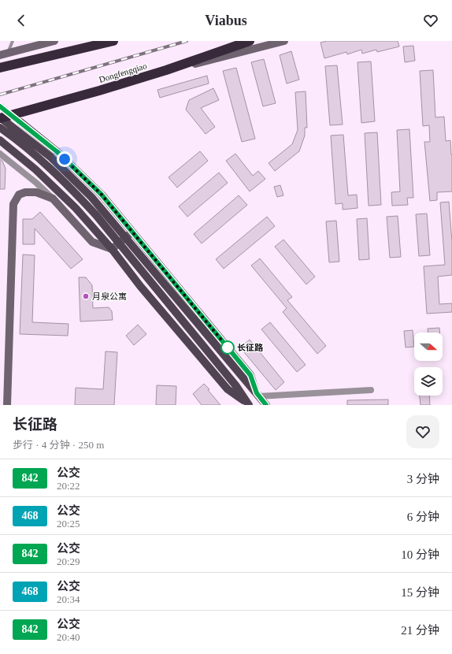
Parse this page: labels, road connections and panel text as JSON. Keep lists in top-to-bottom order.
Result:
{
  "streets": {
    "highway": ["Dongfengqiao"]
  },
  "places": ["月泉公寓", "长征路"],
  "lines": ["bus line 842"],
  "north": "right",
  "page": {
    "header": "Viabus",
    "heading": ["长征路", "步行 · 4 分钟 · 250 m"],
    "list": [
      {
        "mark": "842",
        "name": "公交",
        "note": "20:22",
        "value": "3 分钟"
      },
      {
        "mark": "468",
        "name": "公交",
        "note": "20:25",
        "value": "6 分钟"
      },
      {
        "mark": "842",
        "name": "公交",
        "note": "20:29",
        "value": "10 分钟"
      },
      {
        "mark": "468",
        "name": "公交",
        "note": "20:34",
        "value": "15 分钟"
      },
      {
        "mark": "842",
        "name": "公交",
        "note": "20:40",
        "value": "21 分钟"
      }
    ]
  }
}
